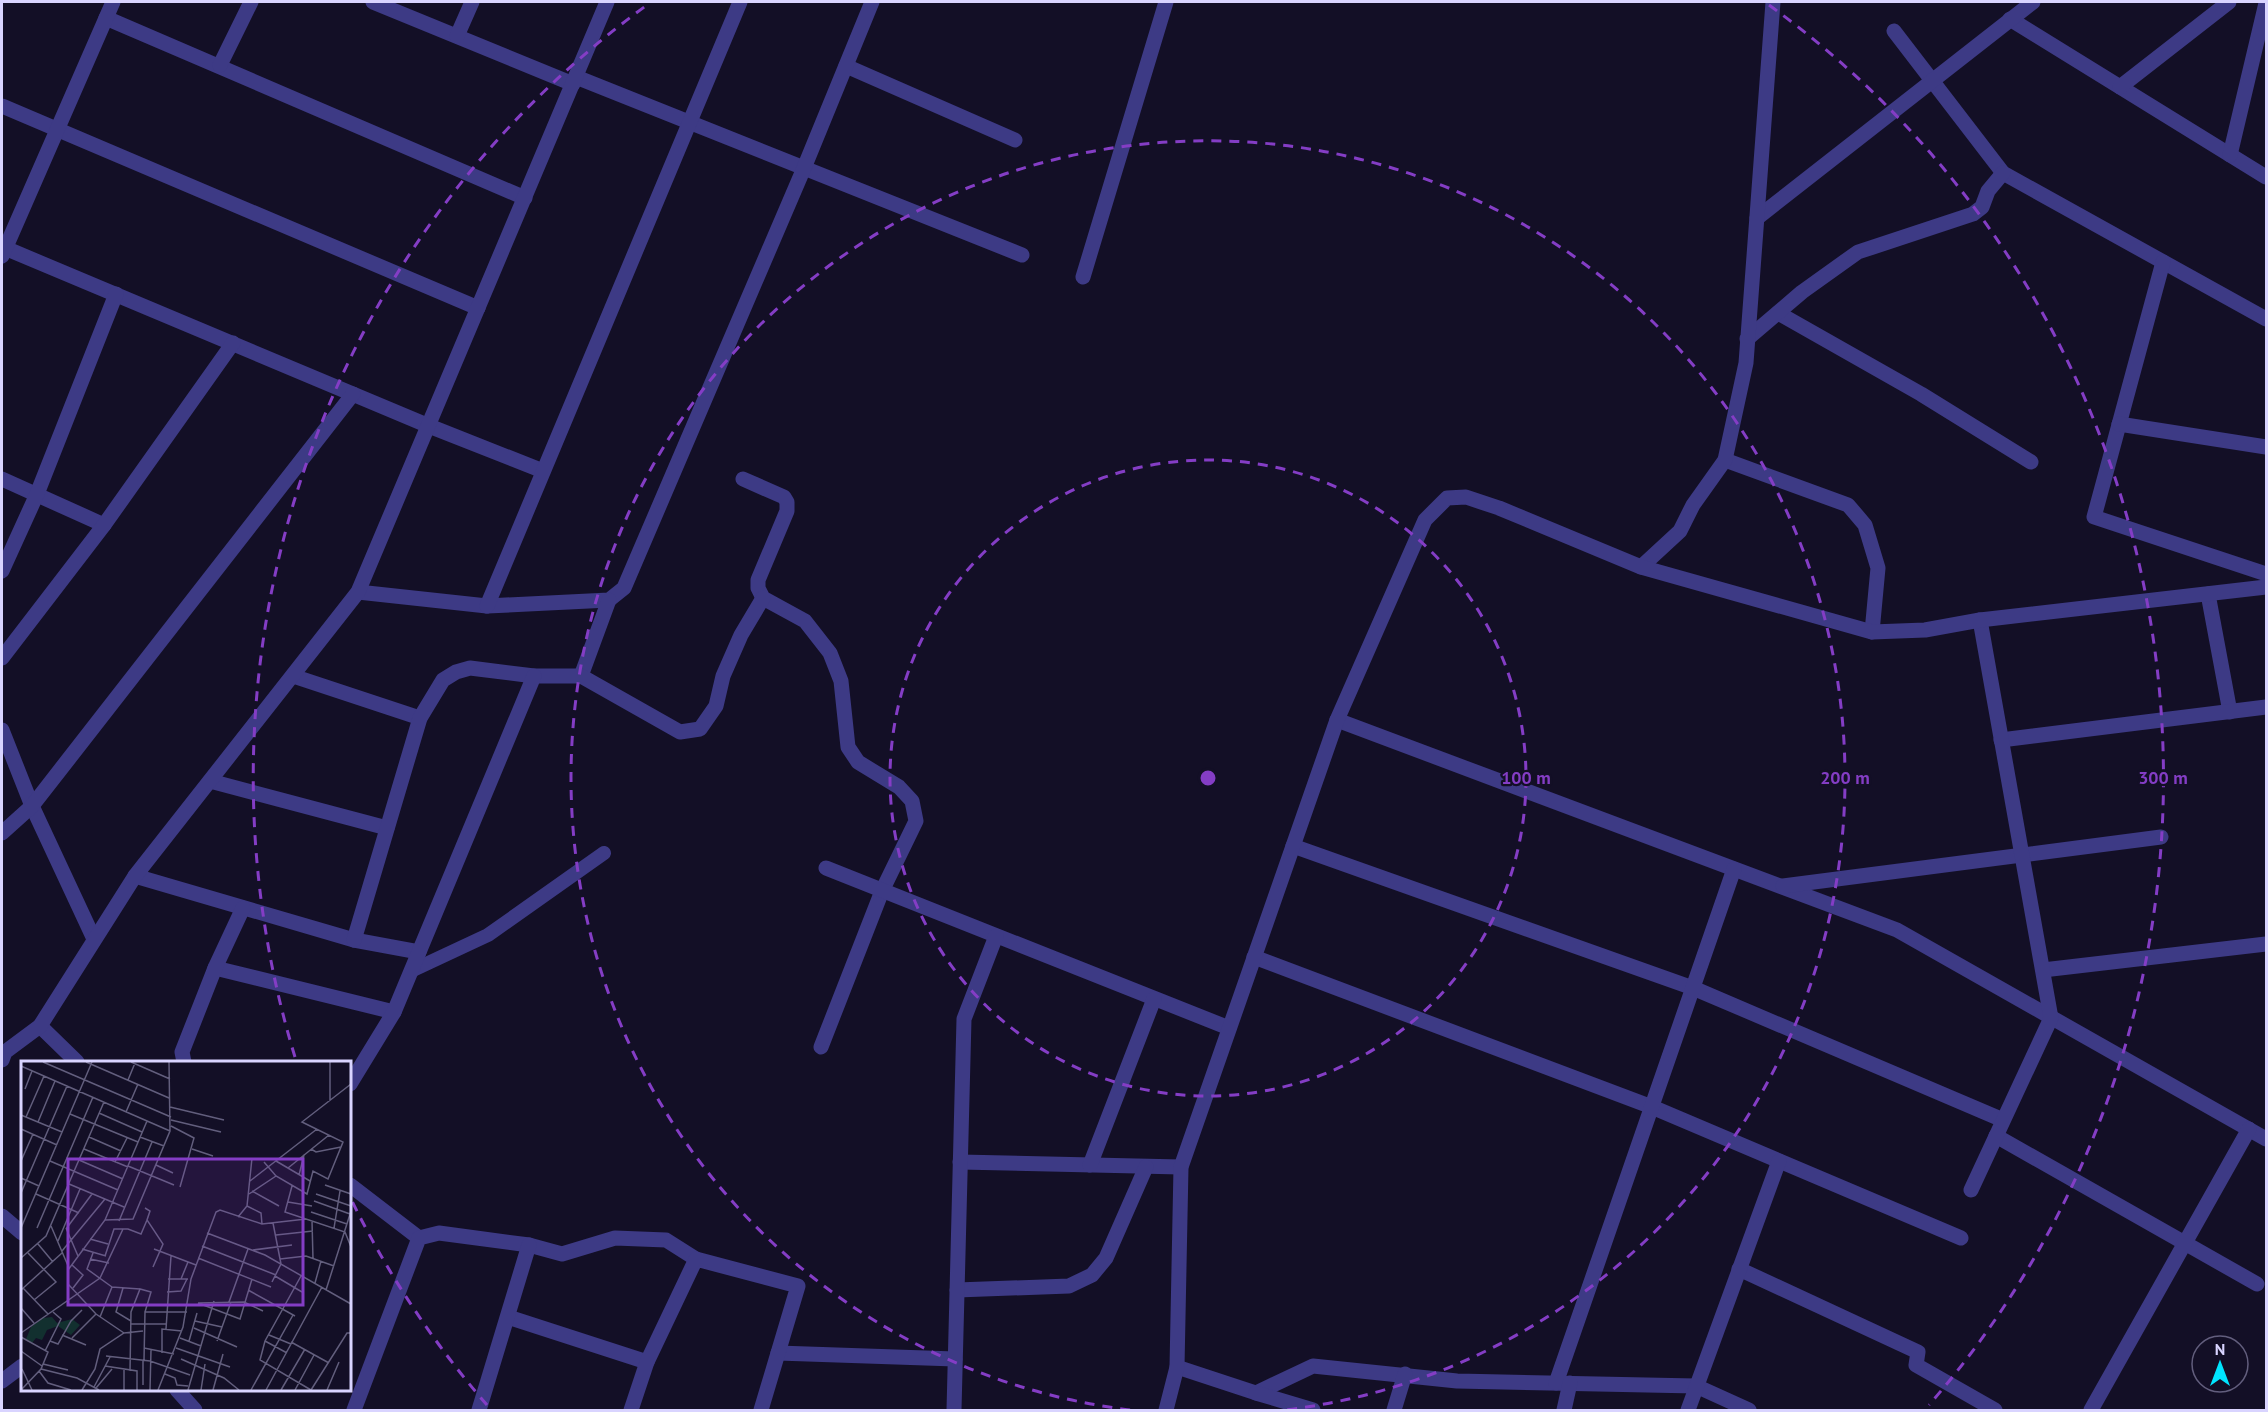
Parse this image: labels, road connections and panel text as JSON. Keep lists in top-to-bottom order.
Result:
{
  "north": "top",
  "rings": ["100 m", "200 m", "300 m"]
}
